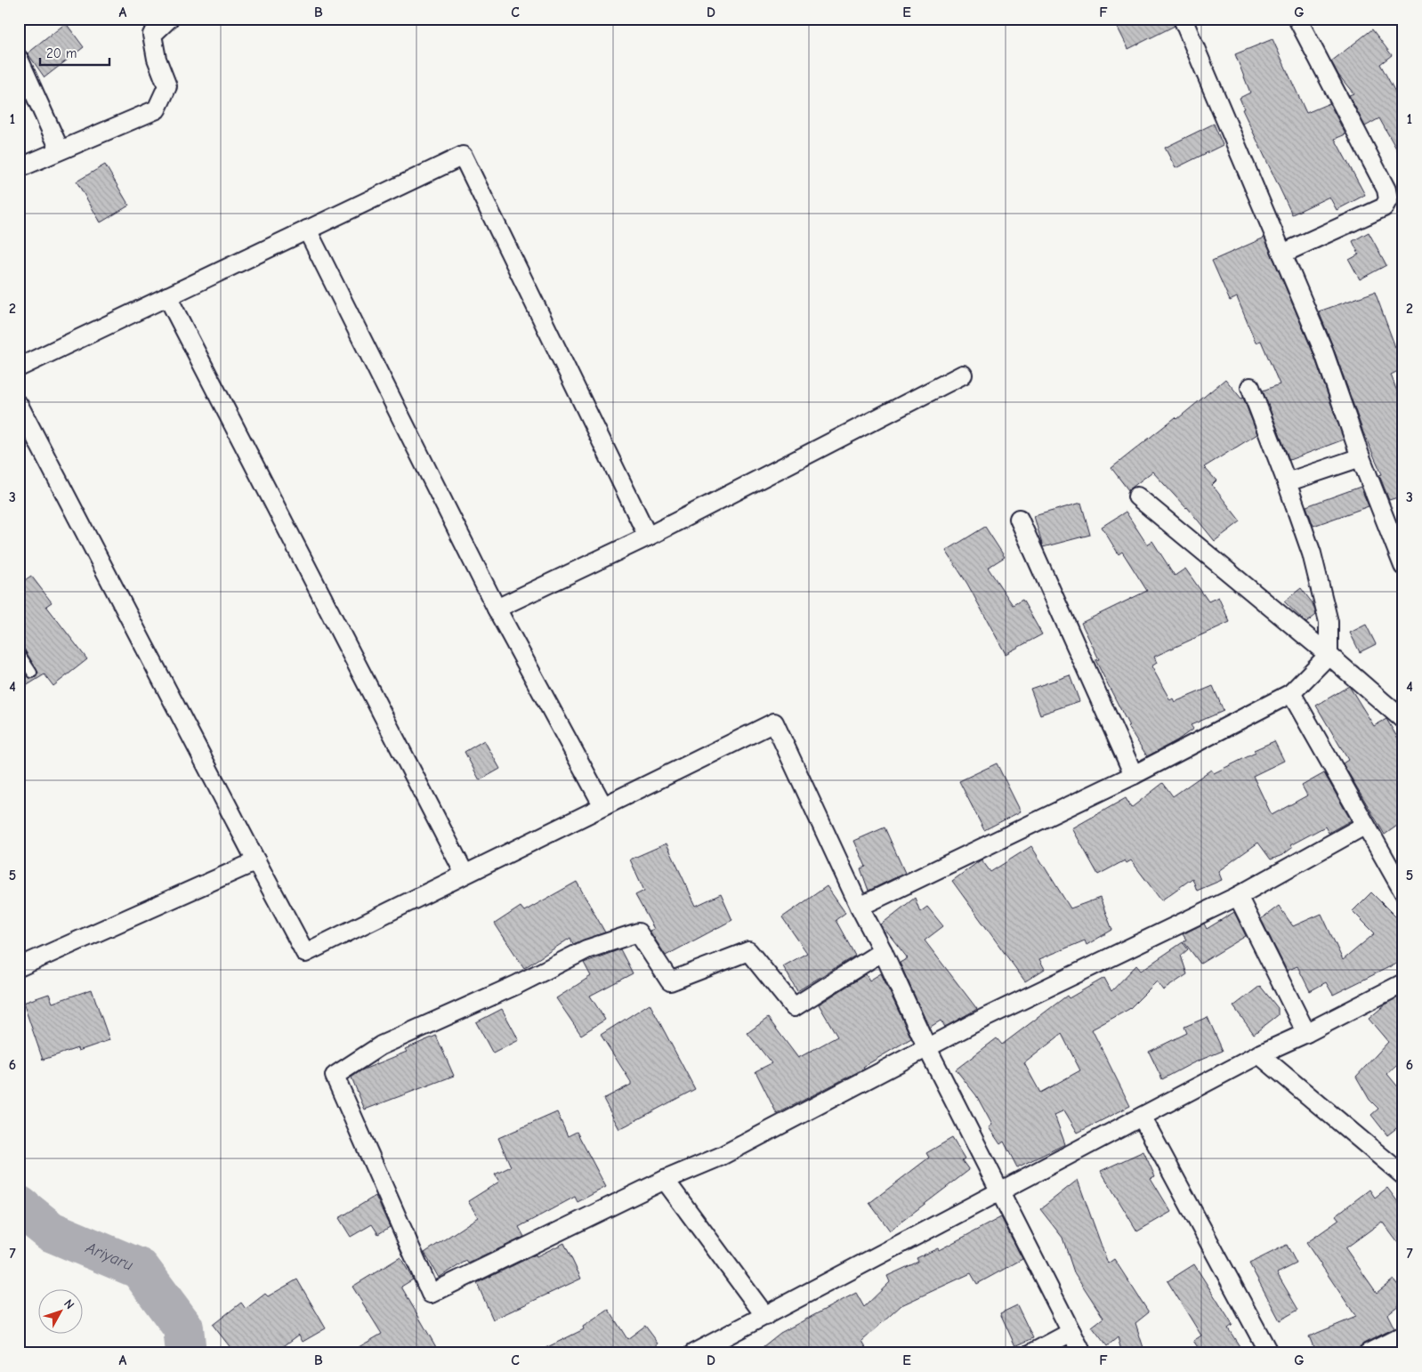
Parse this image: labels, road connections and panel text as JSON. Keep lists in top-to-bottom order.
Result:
{
  "water": ["Ariyaru"],
  "scale_bar": "20 m",
  "north": "top right",
  "grid": {
    "columns": [
      "A",
      "B",
      "C",
      "D",
      "E",
      "F",
      "G"
    ],
    "rows": [
      "1",
      "2",
      "3",
      "4",
      "5",
      "6",
      "7"
    ]
  }
}
